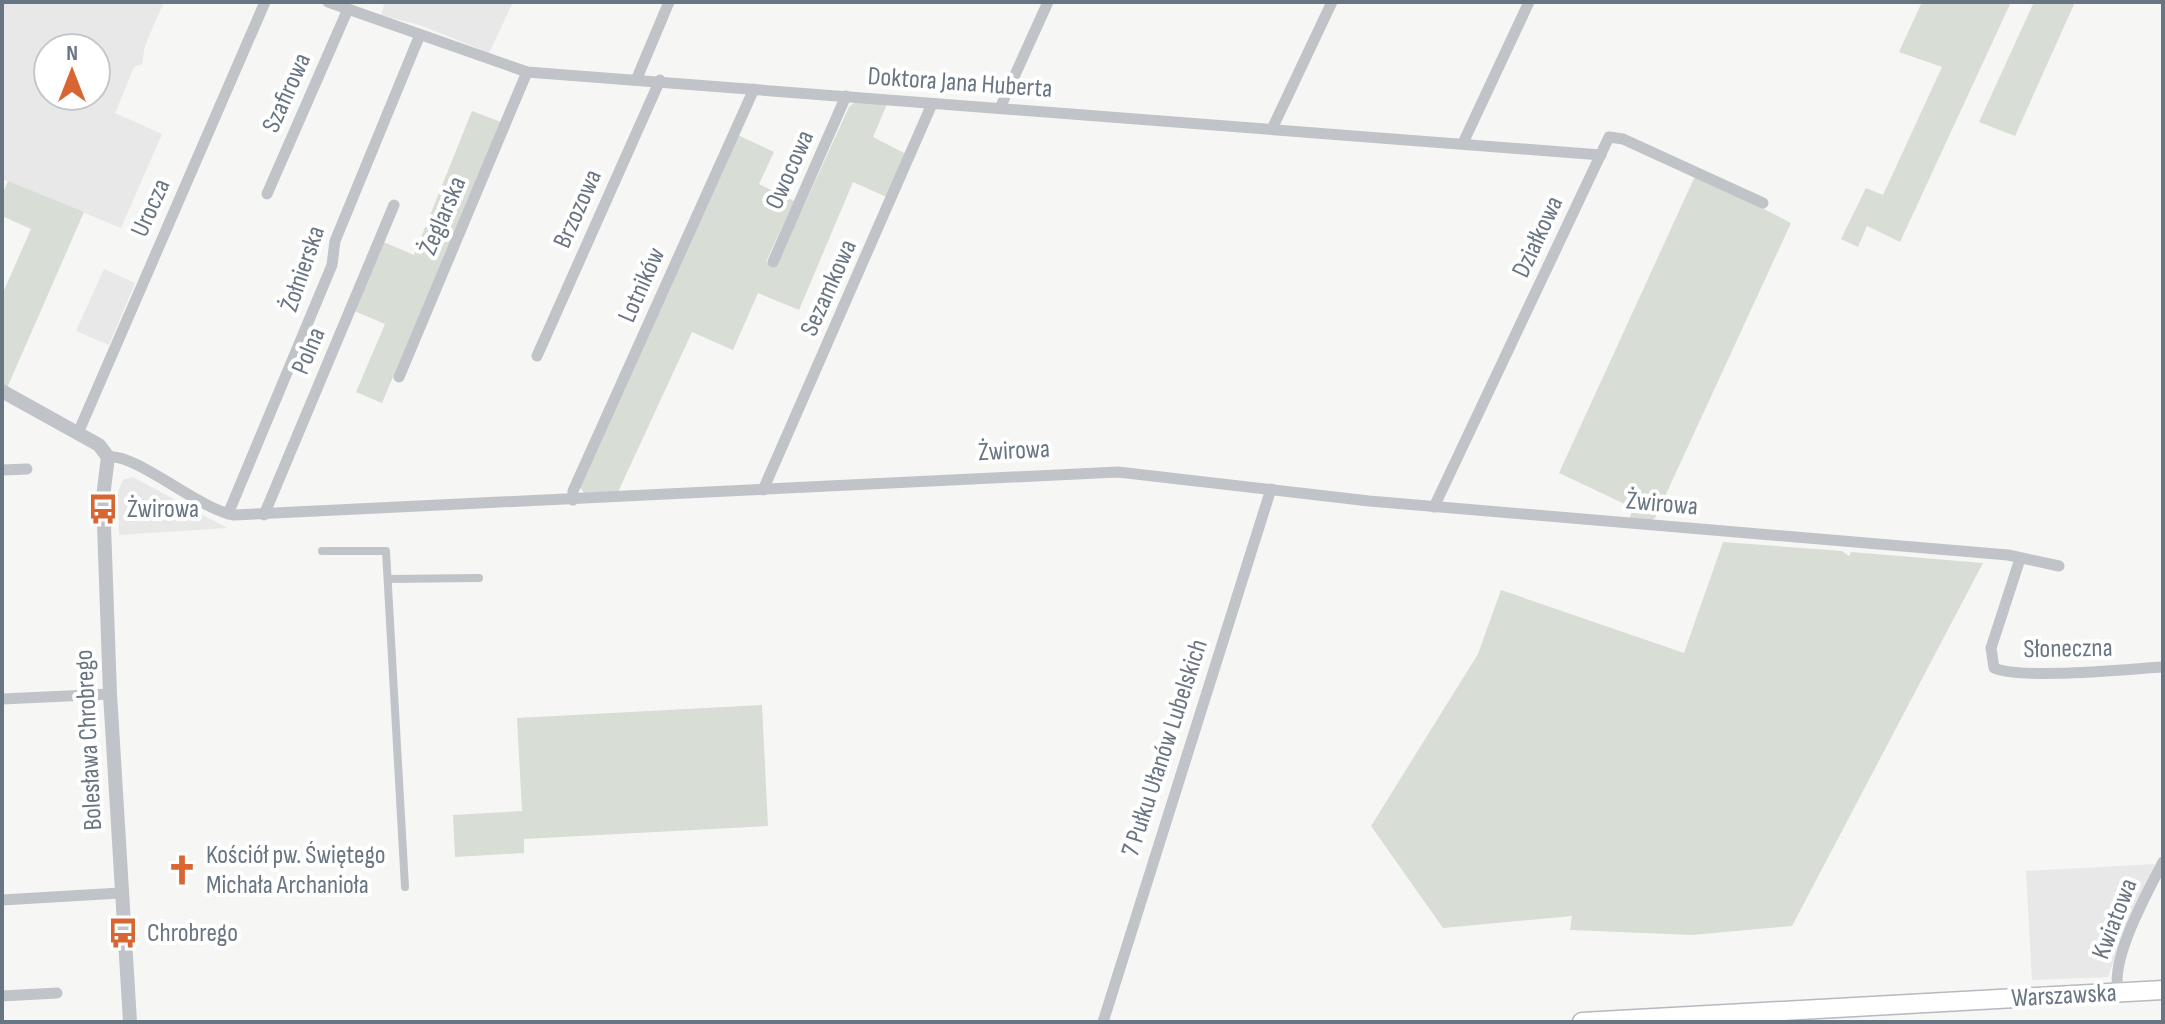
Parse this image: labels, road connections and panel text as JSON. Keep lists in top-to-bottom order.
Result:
{
  "streets": {
    "main road": ["Warszawska"],
    "street": [
      "Doktora Jana Huberta",
      "Szafirowa",
      "Owocowa",
      "Urocza",
      "Brzozowa",
      "Żeglarska",
      "Działkowa",
      "Żołnierska",
      "Lotników",
      "Sezamkowa",
      "Polna",
      "Żwirowa",
      "Słoneczna",
      "Bolesława Chrobrego",
      "7 Pułku Ułanów Lubelskich",
      "Kwiatowa"
    ]
  },
  "crossings": [
    ["Doktora Jana Huberta", "Szafirowa"],
    ["Doktora Jana Huberta", "Owocowa"],
    ["Doktora Jana Huberta", "Brzozowa"],
    ["Doktora Jana Huberta", "Żeglarska"],
    ["Doktora Jana Huberta", "Działkowa"],
    ["Doktora Jana Huberta", "Żołnierska"],
    ["Doktora Jana Huberta", "Lotników"],
    ["Doktora Jana Huberta", "Sezamkowa"],
    ["Urocza", "Żwirowa"],
    ["Działkowa", "Żwirowa"],
    ["Żołnierska", "Żwirowa"],
    ["Lotników", "Żwirowa"],
    ["Sezamkowa", "Żwirowa"],
    ["Polna", "Żwirowa"],
    ["Żwirowa", "Słoneczna"],
    ["Żwirowa", "Bolesława Chrobrego"],
    ["Żwirowa", "7 Pułku Ułanów Lubelskich"],
    ["Kwiatowa", "Warszawska"]
  ],
  "places": {
    "bus stop": ["Żwirowa", "Chrobrego"],
    "church": ["Kościół pw. Świętego Michała Archanioła"]
  },
  "north": "top"
}
